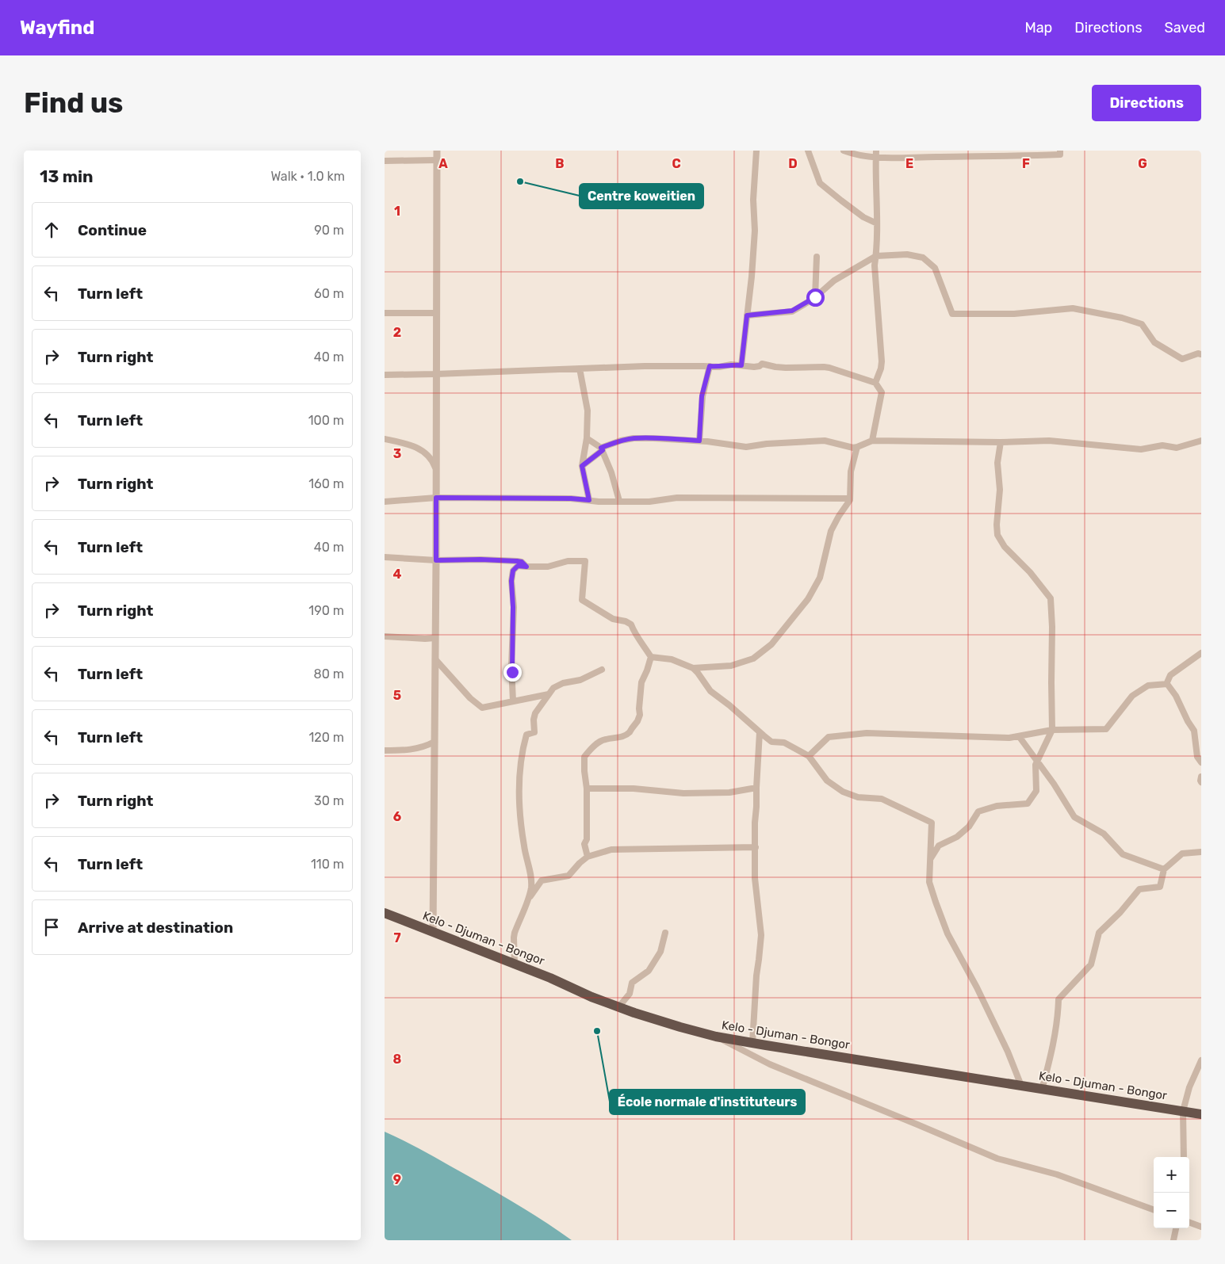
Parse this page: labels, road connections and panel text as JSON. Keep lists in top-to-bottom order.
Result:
{
  "streets": {
    "highway": ["Kelo - Djuman - Bongor"]
  },
  "places": ["Centre koweitien", "École normale d'instituteurs"],
  "page": {
    "header": "Wayfind",
    "nav": ["Map", "Directions", "Saved"],
    "buttons": "Directions",
    "title": "Find us",
    "heading": ["13 min", "Walk · 1.0 km"],
    "list": [
      ["Continue", "90 m"],
      ["Turn left", "60 m"],
      ["Turn right", "40 m"],
      ["Turn left", "100 m"],
      ["Turn right", "160 m"],
      ["Turn left", "40 m"],
      ["Turn right", "190 m"],
      ["Turn left", "80 m"],
      ["Turn left", "120 m"],
      ["Turn right", "30 m"],
      ["Turn left", "110 m"],
      "Arrive at destination"
    ],
    "map_buttons": ["+", "−"]
  },
  "grid": {
    "columns": [
      "A",
      "B",
      "C",
      "D",
      "E",
      "F",
      "G"
    ],
    "rows": [
      "1",
      "2",
      "3",
      "4",
      "5",
      "6",
      "7",
      "8",
      "9"
    ]
  }
}
